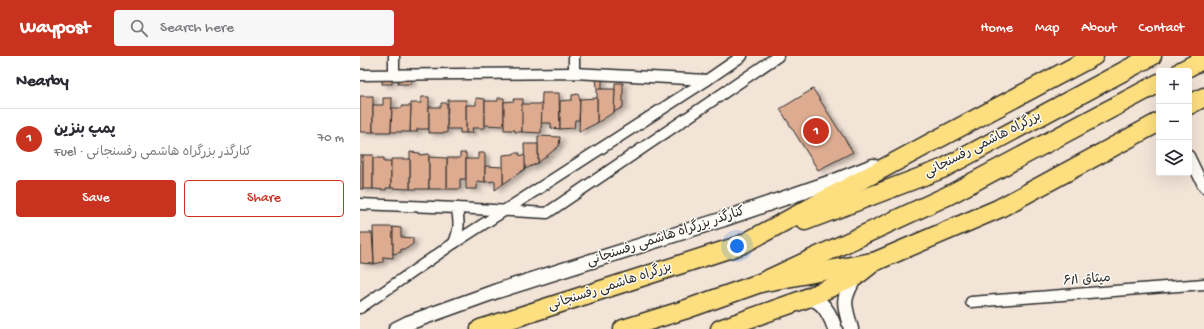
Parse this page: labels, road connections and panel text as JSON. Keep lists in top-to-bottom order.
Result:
{
  "streets": {
    "highway": ["بزرگراه هاشمی رفسنجانی"],
    "street": ["کنارگذر بزرگراه هاشمی رفسنجانی", "میثاق ۶/۱"]
  },
  "crossings": [
    ["بزرگراه هاشمی رفسنجانی", "کنارگذر بزرگراه هاشمی رفسنجانی"]
  ],
  "page": {
    "header": "Waypost",
    "search": "Search here",
    "nav": [
      "Home",
      "Map",
      "About",
      "Contact"
    ],
    "heading": "Nearby",
    "map_buttons": ["+", "−"],
    "list": [
      {
        "mark": "1",
        "name": "پمپ بنزین",
        "note": "Fuel · کنارگذر بزرگراه هاشمی رفسنجانی",
        "value": "70 m"
      }
    ],
    "pins": "1",
    "buttons": ["Save", "Share"]
  }
}
